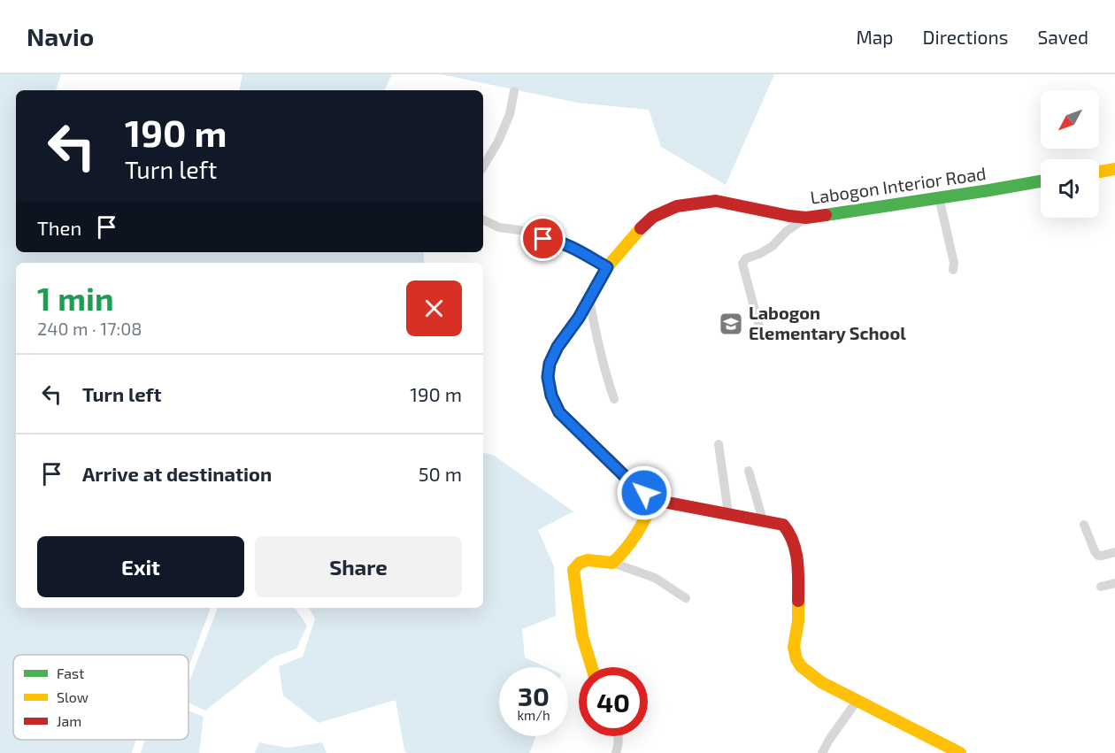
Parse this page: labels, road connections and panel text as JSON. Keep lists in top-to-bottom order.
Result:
{
  "streets": {
    "street": ["Labogon Interior Road"]
  },
  "places": {
    "school or university": ["Labogon Elementary School"]
  },
  "legend": ["Fast", "Slow", "Jam"],
  "north": "bottom left",
  "page": {
    "header": "Navio",
    "nav": ["Map", "Directions", "Saved"],
    "turn": ["190 m", "Turn left"],
    "then": "Then",
    "heading": ["1 min", "240 m · 17:08"],
    "list": [
      {
        "name": "Turn left",
        "value": "190 m"
      },
      {
        "name": "Arrive at destination",
        "value": "50 m"
      }
    ],
    "buttons": ["Exit", "Share"],
    "speed": "30 km/h",
    "limit": "40"
  }
}
